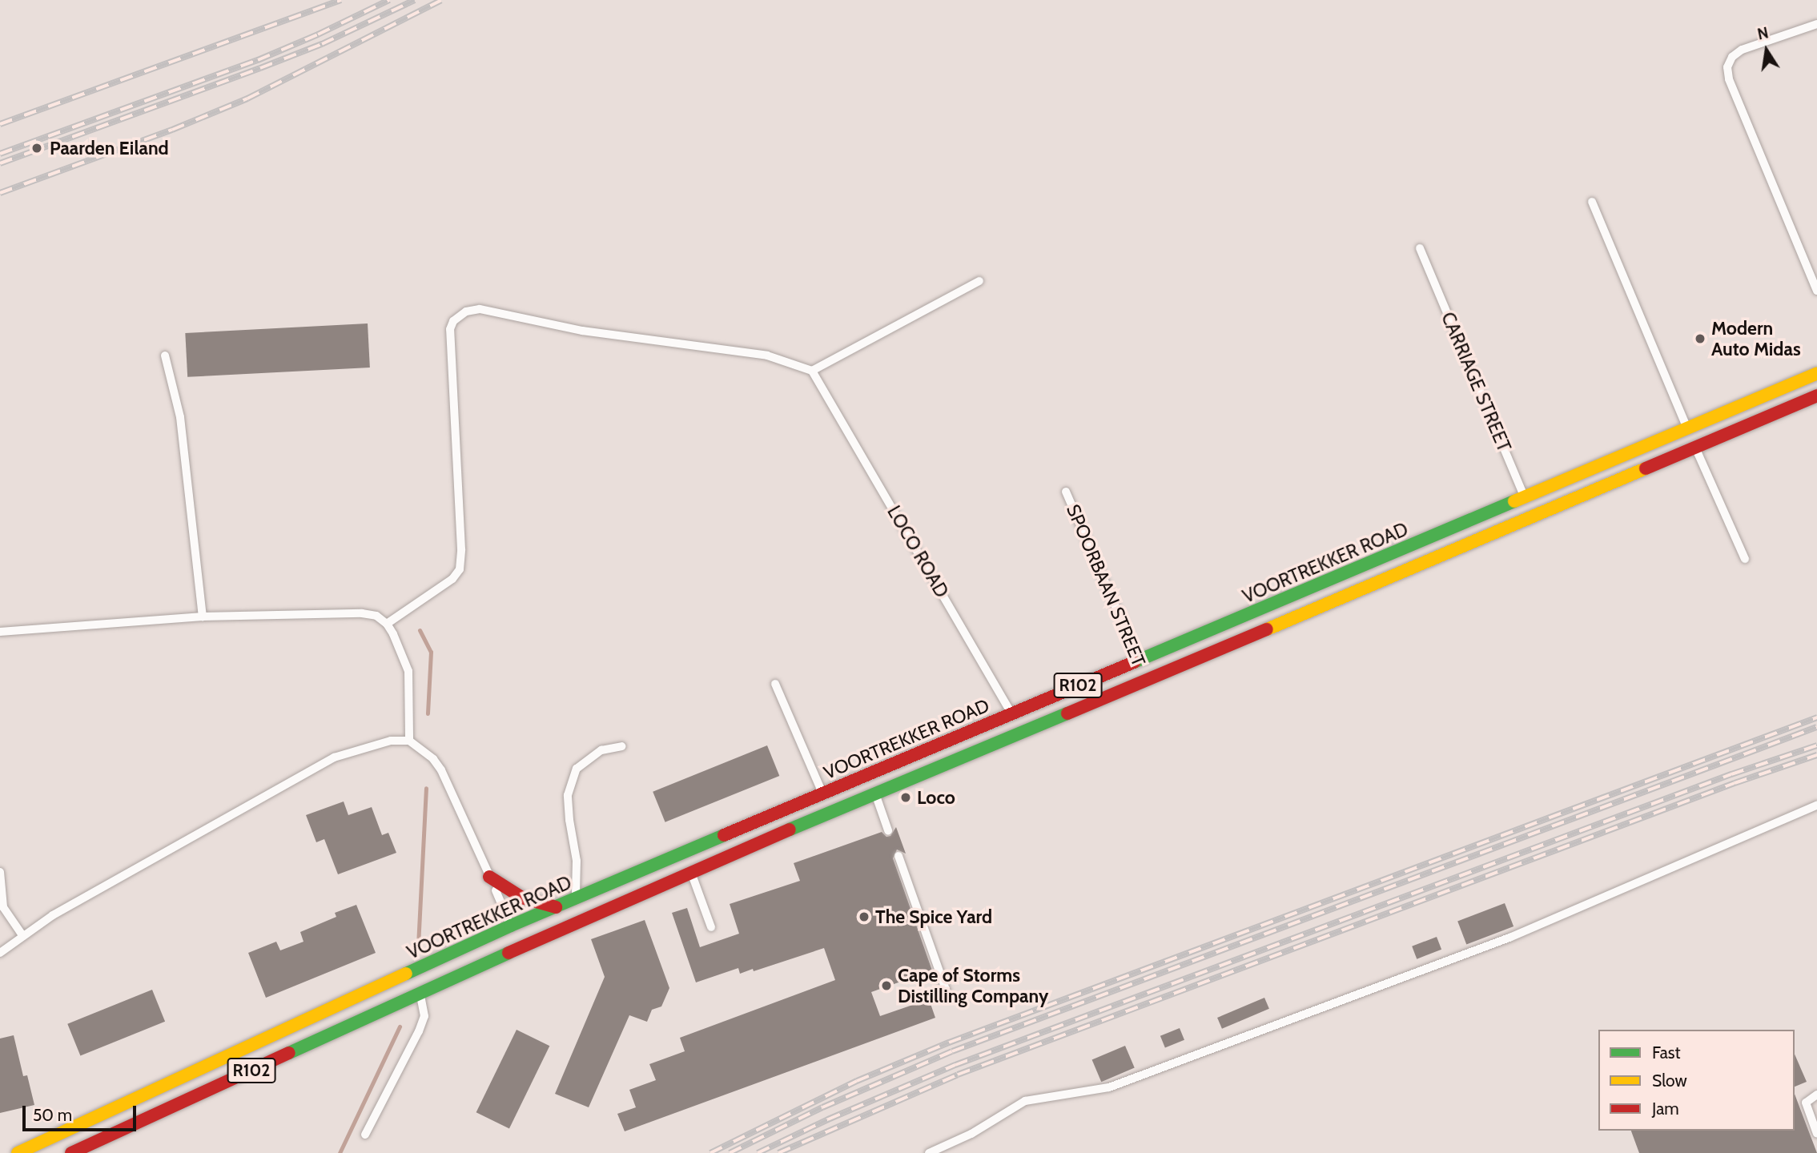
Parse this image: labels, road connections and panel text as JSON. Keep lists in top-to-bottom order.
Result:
{
  "streets": {
    "main road": ["VOORTREKKER ROAD", "R102"],
    "lane": ["CARRIAGE STREET", "LOCO ROAD", "SPOORBAAN STREET"]
  },
  "crossings": [
    ["CARRIAGE STREET", "VOORTREKKER ROAD"],
    ["LOCO ROAD", "VOORTREKKER ROAD"],
    ["VOORTREKKER ROAD", "SPOORBAAN STREET"]
  ],
  "places": [
    "Paarden Eiland",
    "Modern Auto Midas",
    "Loco",
    "The Spice Yard",
    "Cape of Storms Distilling Company"
  ],
  "legend": ["Fast", "Slow", "Jam"],
  "scale_bar": "50 m",
  "north": "top"
}
